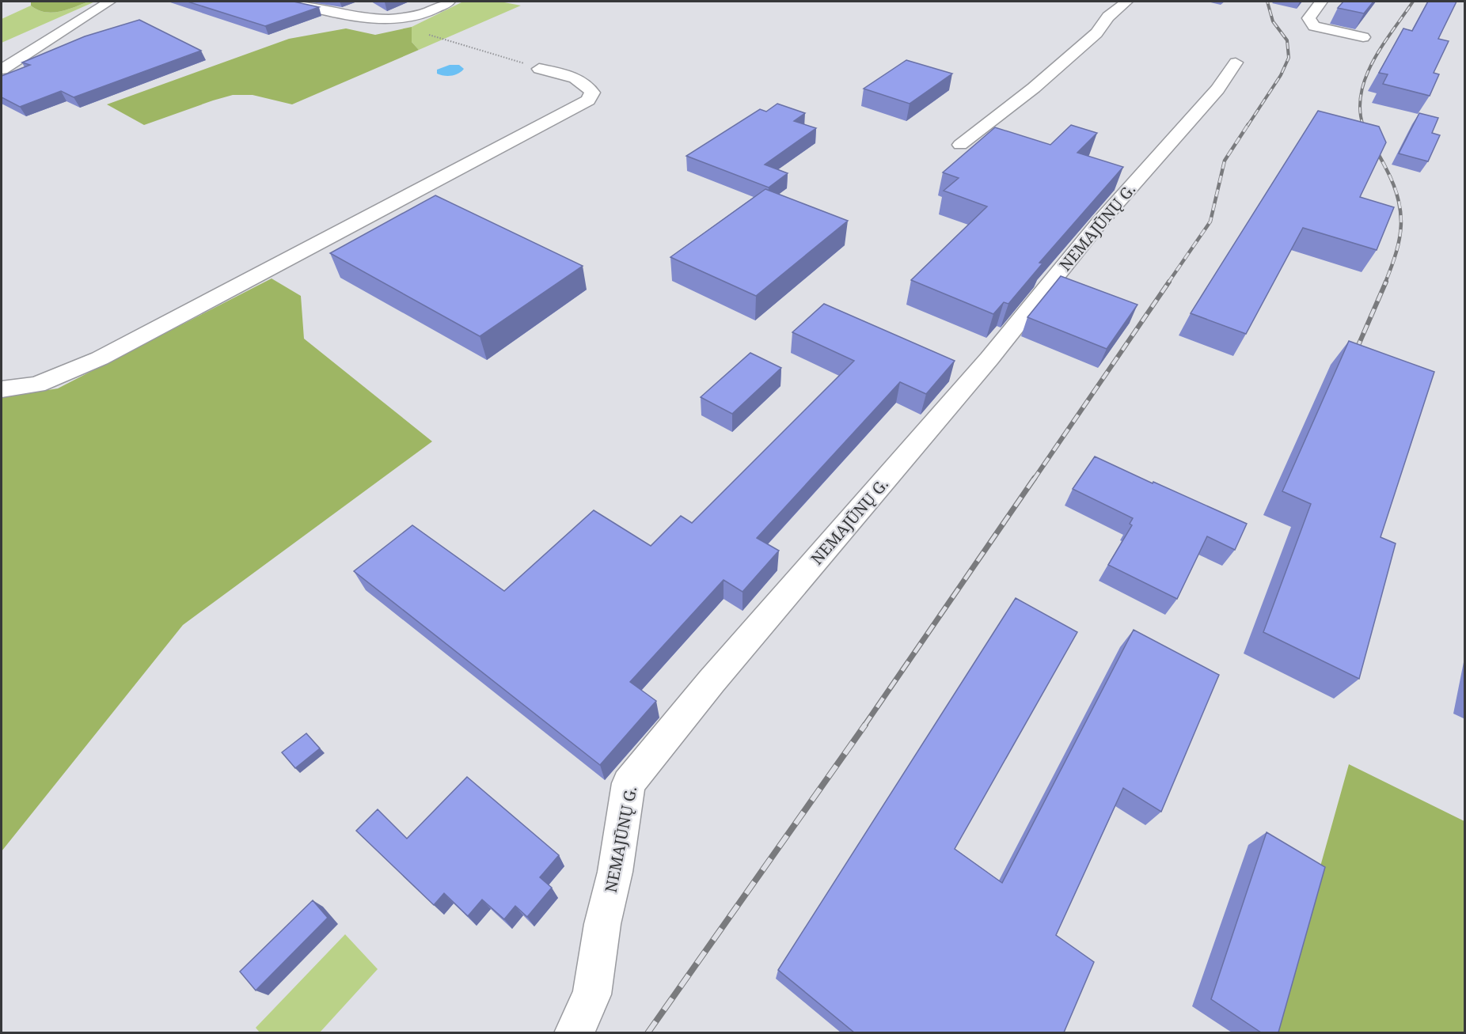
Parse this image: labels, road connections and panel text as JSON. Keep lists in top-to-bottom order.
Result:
{
  "streets": {
    "street": ["NEMAJŪNŲ G."]
  }
}
